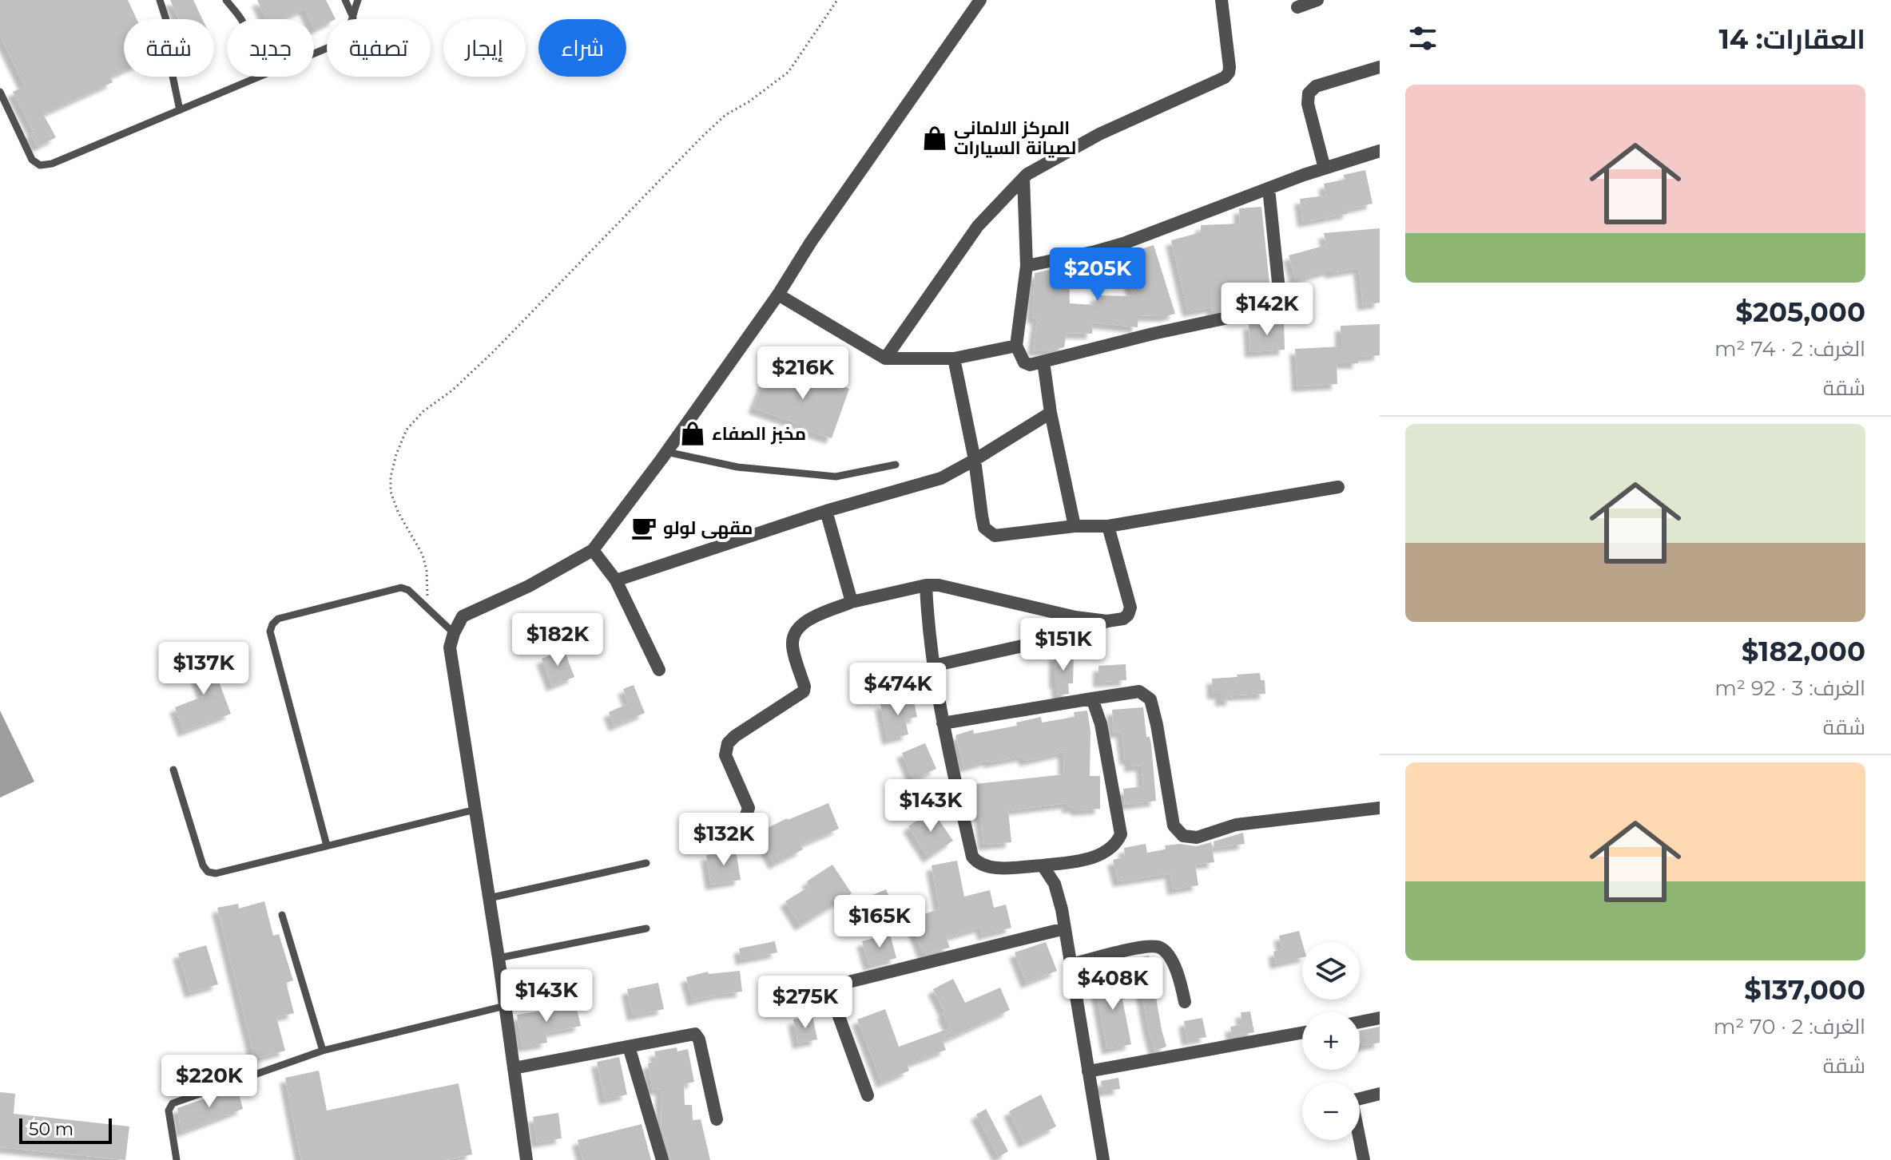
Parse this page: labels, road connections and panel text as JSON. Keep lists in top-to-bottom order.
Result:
{
  "places": {
    "shop": ["المركز الالماني لصيانة السيارات", "مخبز الصفاء"],
    "cafe": ["مقهى لولو"]
  },
  "scale_bar": "50 m",
  "page": {
    "heading": "العقارات: 14",
    "chip": [
      "شراء",
      "إيجار",
      "تصفية",
      "جديد",
      "شقة"
    ],
    "list": [
      {
        "name": "$205,000",
        "note": "الغرف: 2 · 74 m² · شقة"
      },
      {
        "name": "$182,000",
        "note": "الغرف: 3 · 92 m² · شقة"
      },
      {
        "name": "$137,000",
        "note": "الغرف: 2 · 70 m² · شقة"
      }
    ],
    "price": [
      "$205K",
      "$142K",
      "$216K",
      "$182K",
      "$151K",
      "$137K",
      "$474K",
      "$143K",
      "$132K",
      "$165K",
      "$408K",
      "$143K",
      "$275K",
      "$220K"
    ],
    "map_buttons": ["+", "−"],
    "scale": "50 m"
  }
}
